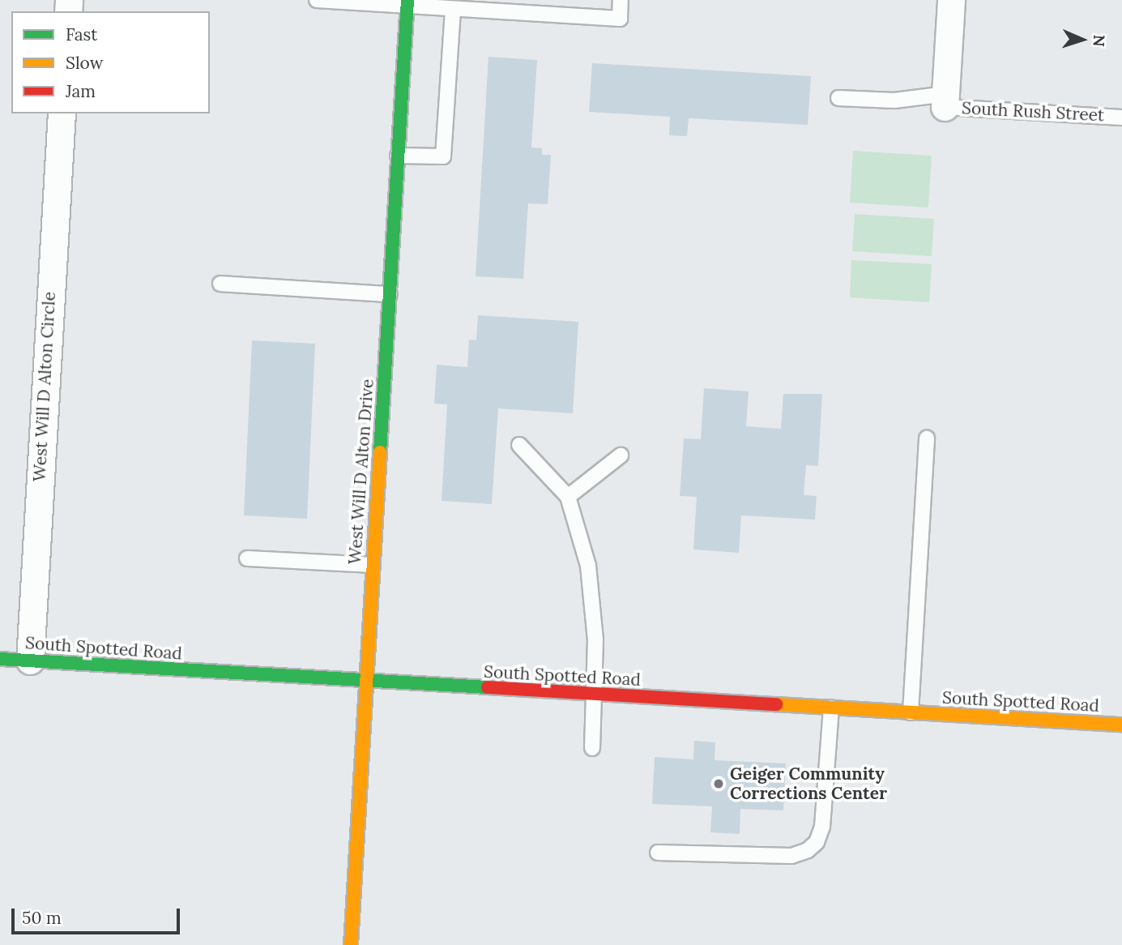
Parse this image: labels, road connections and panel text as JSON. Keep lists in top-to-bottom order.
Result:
{
  "streets": {
    "street": ["West Will D Alton Circle", "West Will D Alton Drive", "South Spotted Road"],
    "lane": ["South Rush Street"]
  },
  "crossings": [
    ["West Will D Alton Circle", "South Spotted Road"],
    ["West Will D Alton Drive", "South Spotted Road"]
  ],
  "places": ["Geiger Community Corrections Center"],
  "legend": ["Fast", "Slow", "Jam"],
  "scale_bar": "50 m",
  "north": "right"
}
